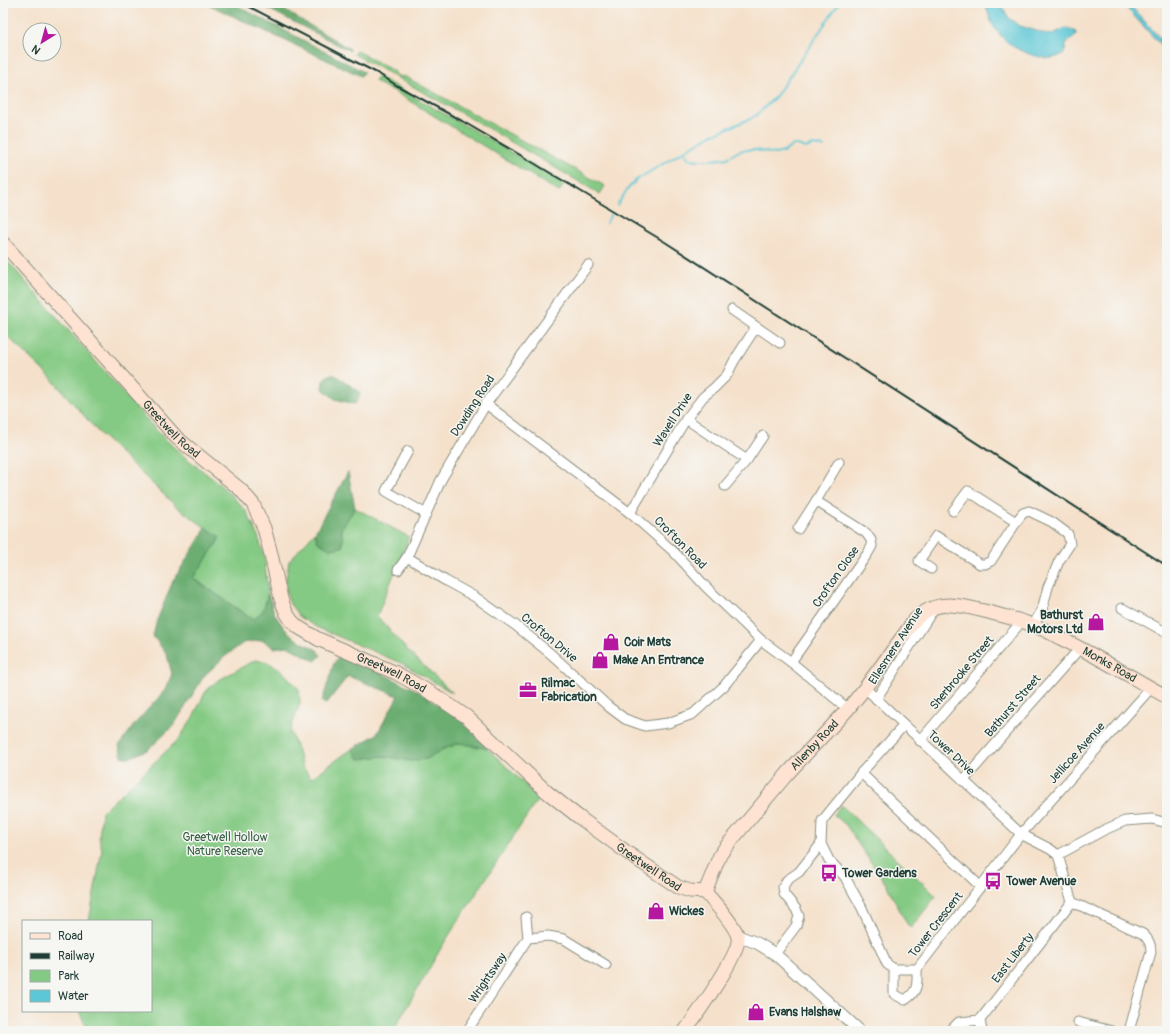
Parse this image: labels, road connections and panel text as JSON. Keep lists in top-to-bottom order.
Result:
{
  "streets": {
    "main road": ["Greetwell Road", "Monks Road", "Allenby Road"],
    "street": [
      "Dowding Road",
      "Wavell Drive",
      "Crofton Road",
      "Crofton Close",
      "Crofton Drive",
      "Ellesmere Avenue",
      "Sherbrooke Street",
      "Bathurst Street",
      "Tower Drive",
      "Jellicoe Avenue",
      "Tower Crescent",
      "East Liberty",
      "Wrightsway"
    ]
  },
  "crossings": [
    ["Dowding Road", "Crofton Road"],
    ["Dowding Road", "Crofton Drive"],
    ["Wavell Drive", "Crofton Road"],
    ["Greetwell Road", "Allenby Road"],
    ["Crofton Road", "Crofton Close"],
    ["Crofton Road", "Crofton Drive"],
    ["Crofton Road", "Allenby Road"],
    ["Ellesmere Avenue", "Monks Road"],
    ["Ellesmere Avenue", "Allenby Road"],
    ["Ellesmere Avenue", "Tower Drive"],
    ["Monks Road", "Sherbrooke Street"],
    ["Monks Road", "Bathurst Street"],
    ["Monks Road", "Allenby Road"],
    ["Monks Road", "Jellicoe Avenue"],
    ["Sherbrooke Street", "Tower Drive"],
    ["Bathurst Street", "Tower Drive"],
    ["Allenby Road", "Tower Drive"],
    ["Tower Drive", "Jellicoe Avenue"],
    ["Tower Drive", "Tower Crescent"],
    ["Jellicoe Avenue", "Tower Crescent"]
  ],
  "parks": ["Greetwell Hollow Nature Reserve"],
  "places": {
    "shop": [
      "Bathurst Motors Ltd",
      "Coir Mats",
      "Make An Entrance",
      "Wickes",
      "Evans Halshaw"
    ],
    "office": ["Rilmac Fabrication"],
    "bus stop": ["Tower Gardens", "Tower Avenue"]
  },
  "legend": [
    "Road",
    "Railway",
    "Park",
    "Water"
  ],
  "north": "bottom left"
}
